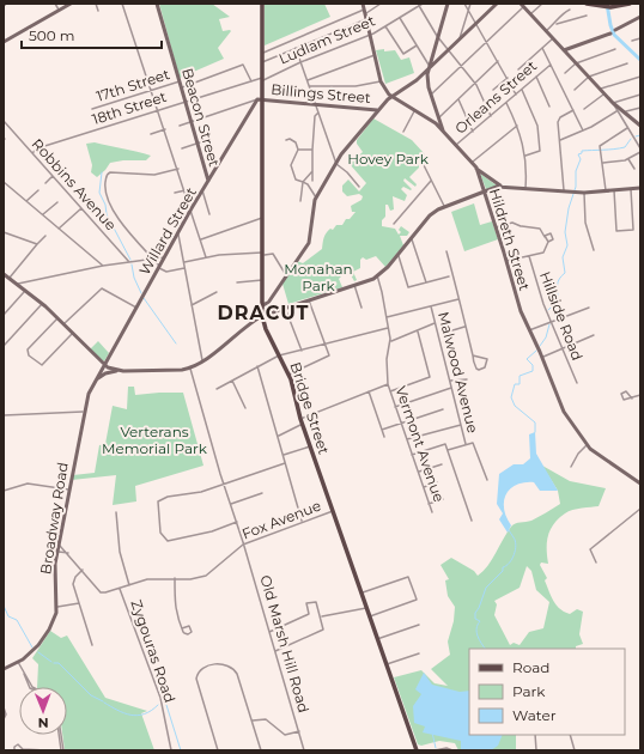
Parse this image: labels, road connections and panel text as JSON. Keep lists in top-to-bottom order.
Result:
{
  "streets": {
    "main road": ["Bridge Street"],
    "street": [
      "Ludlam Street",
      "17th Street",
      "Billings Street",
      "Orleans Street",
      "18th Street",
      "Beacon Street",
      "Robbins Avenue",
      "Willard Street",
      "Hildreth Street",
      "Hillside Road",
      "Malwood Avenue",
      "Vermont Avenue",
      "Broadway Road",
      "Fox Avenue",
      "Old Marsh Hill Road",
      "Zygouras Road"
    ]
  },
  "crossings": [
    ["Ludlam Street", "18th Street"],
    ["Ludlam Street", "Hildreth Street"],
    ["Ludlam Street", "Bridge Street"],
    ["17th Street", "Beacon Street"],
    ["Billings Street", "Bridge Street"],
    ["Orleans Street", "Hildreth Street"],
    ["18th Street", "Beacon Street"],
    ["18th Street", "Robbins Avenue"],
    ["18th Street", "Bridge Street"],
    ["Beacon Street", "Willard Street"],
    ["Willard Street", "Broadway Road"],
    ["Bridge Street", "Fox Avenue"],
    ["Broadway Road", "Fox Avenue"],
    ["Fox Avenue", "Old Marsh Hill Road"],
    ["Fox Avenue", "Zygouras Road"]
  ],
  "districts": ["DRACUT"],
  "parks": ["Hovey Park", "Monahan Park", "Verterans Memorial Park"],
  "legend": ["Road", "Park", "Water"],
  "scale_bar": "500 m",
  "north": "bottom"
}
